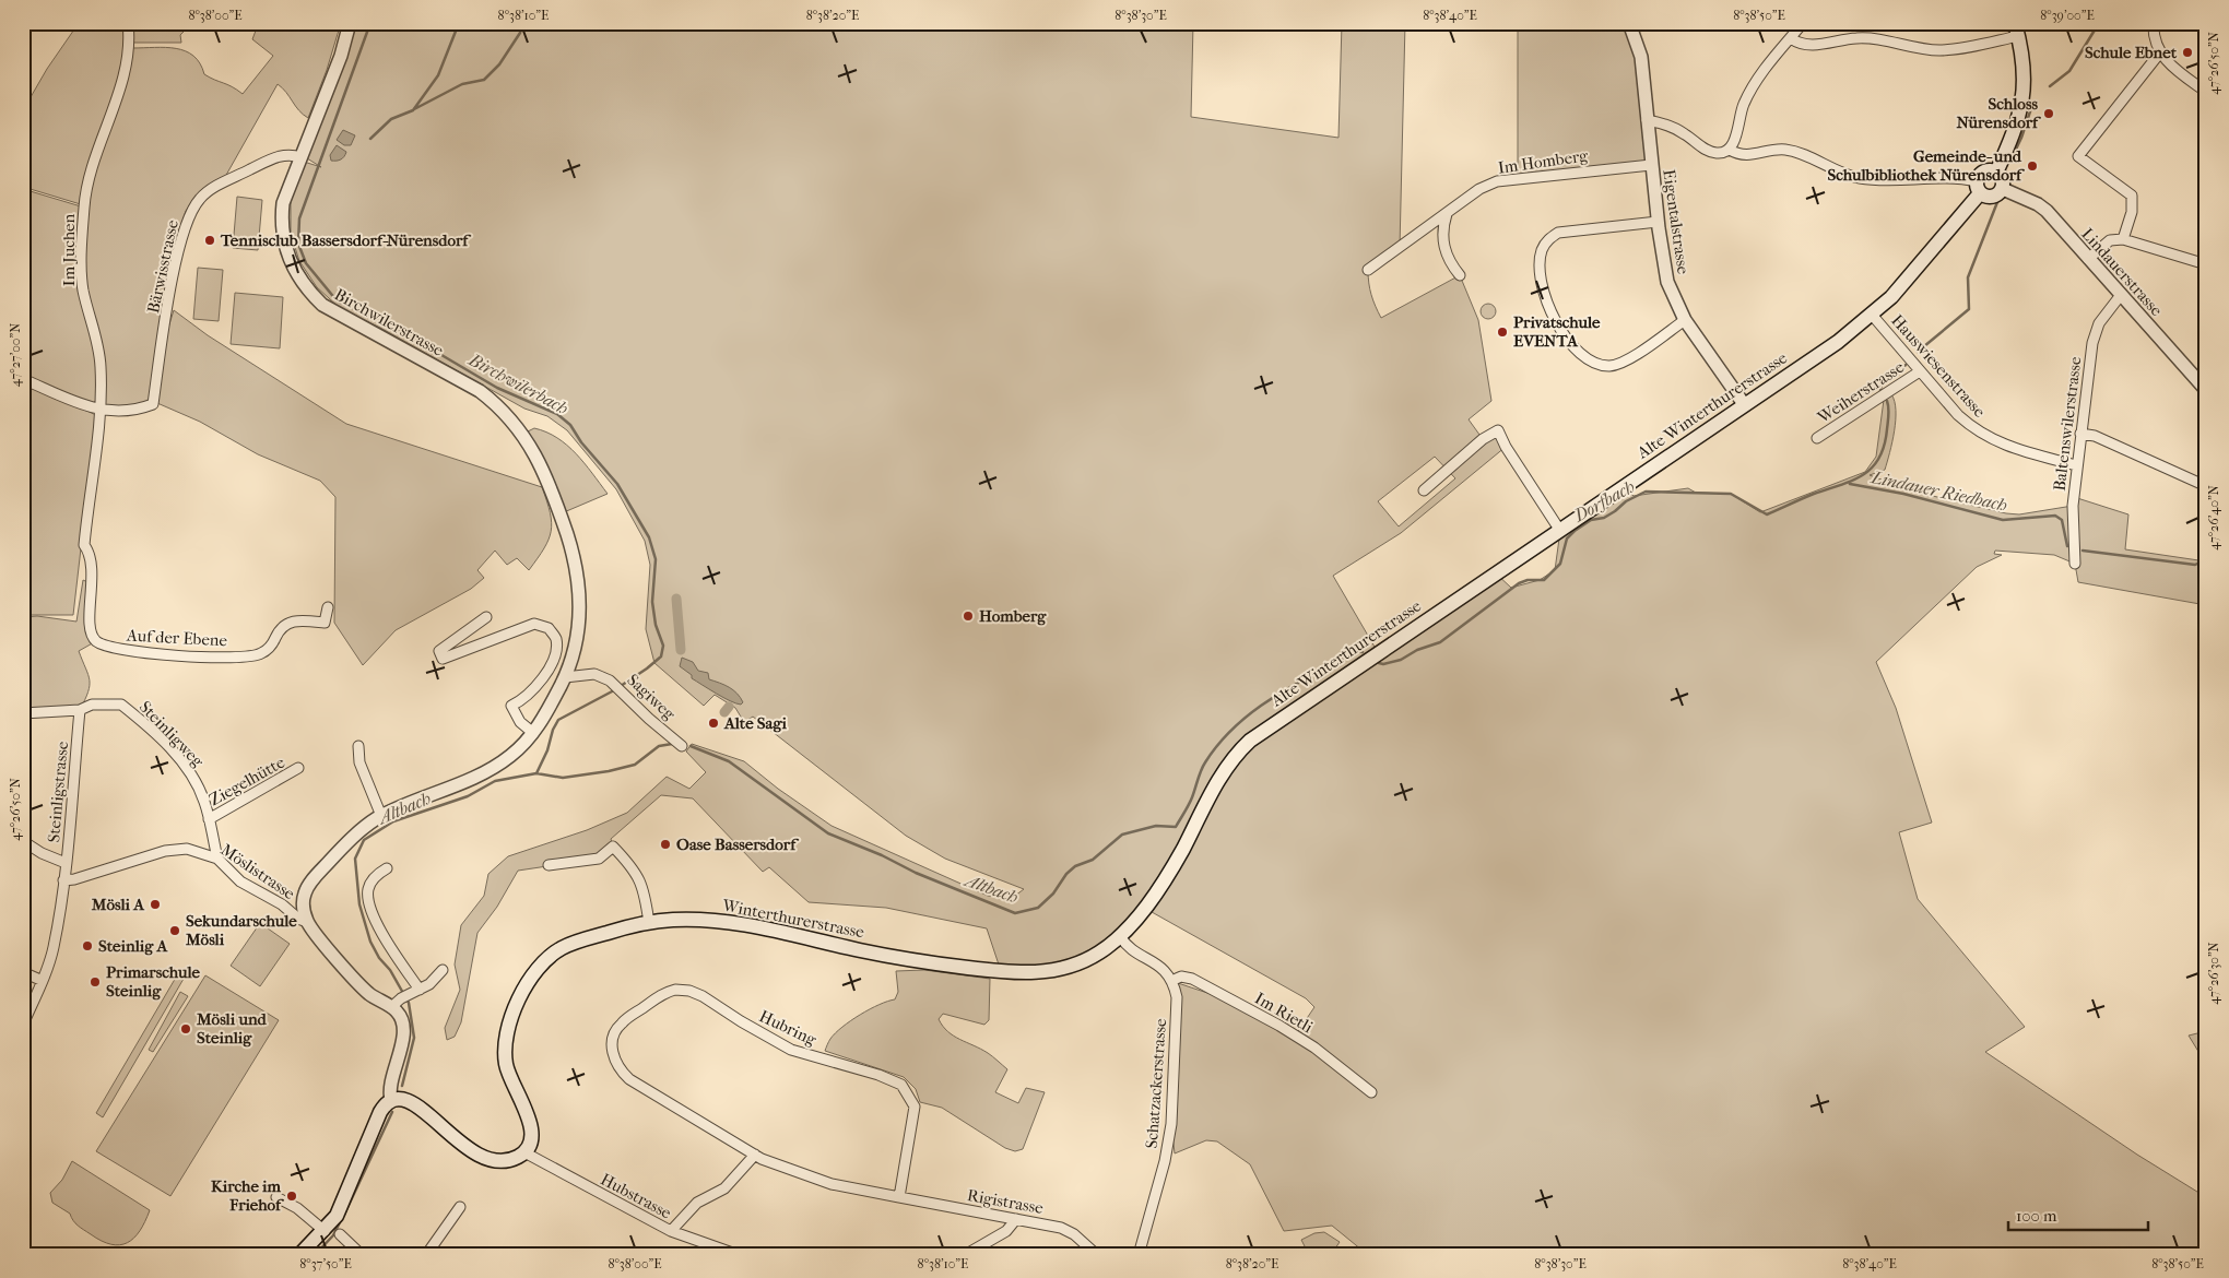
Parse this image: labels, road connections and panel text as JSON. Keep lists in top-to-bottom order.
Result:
{
  "streets": {
    "main road": ["Alte Winterthurerstrasse", "Winterthurerstrasse"],
    "street": [
      "Im Homberg",
      "Eigentalstrasse",
      "Im Juchen",
      "Bärwisstrasse",
      "Lindauerstrasse",
      "Birchwilerstrasse",
      "Hauswiesenstrasse",
      "Weiherstrasse",
      "Baltenswilerstrasse",
      "Auf der Ebene",
      "Sagiweg",
      "Steinligweg",
      "Ziegelhütte",
      "Steinligstrasse",
      "Möslistrasse",
      "Im Rietli",
      "Hubring",
      "Schatzackerstrasse",
      "Hubstrasse",
      "Rigistrasse"
    ]
  },
  "crossings": [
    ["Im Homberg", "Eigentalstrasse"],
    ["Eigentalstrasse", "Alte Winterthurerstrasse"],
    ["Im Juchen", "Bärwisstrasse"],
    ["Im Juchen", "Auf der Ebene"],
    ["Bärwisstrasse", "Birchwilerstrasse"],
    ["Lindauerstrasse", "Alte Winterthurerstrasse"],
    ["Lindauerstrasse", "Baltenswilerstrasse"],
    ["Birchwilerstrasse", "Sagiweg"],
    ["Birchwilerstrasse", "Möslistrasse"],
    ["Hauswiesenstrasse", "Weiherstrasse"],
    ["Hauswiesenstrasse", "Alte Winterthurerstrasse"],
    ["Hauswiesenstrasse", "Baltenswilerstrasse"],
    ["Alte Winterthurerstrasse", "Winterthurerstrasse"],
    ["Steinligweg", "Ziegelhütte"],
    ["Steinligweg", "Steinligstrasse"],
    ["Steinligweg", "Möslistrasse"],
    ["Steinligstrasse", "Möslistrasse"],
    ["Winterthurerstrasse", "Hubstrasse"],
    ["Im Rietli", "Schatzackerstrasse"],
    ["Hubring", "Rigistrasse"]
  ],
  "water": [
    "Birchwilerbach",
    "Lindauer Riedbach",
    "Dorfbach",
    "Altbach"
  ],
  "places": [
    "Schule Ebnet",
    "Schloss Nürensdorf",
    "Gemeinde- und Schulbibliothek Nürensdorf",
    "Tennisclub Bassersdorf-Nürensdorf",
    "Privatschule EVENTA",
    "Homberg",
    "Alte Sagi",
    "Oase Bassersdorf",
    "Mösli A",
    "Sekundarschule Mösli",
    "Steinlig A",
    "Primarschule Steinlig",
    "Mösli und Steinlig",
    "Kirche im Friehof"
  ],
  "scale_bar": "100 m",
  "coordinates": [
    "8°38'00\"E",
    "8°38'10\"E",
    "8°38'20\"E",
    "8°38'30\"E",
    "8°38'40\"E",
    "8°38'50\"E",
    "8°39'00\"E",
    "47°26'50\"N",
    "47°27'00\"N",
    "47°26'40\"N",
    "47°26'30\"N",
    "8°37'50\"E"
  ]
}
